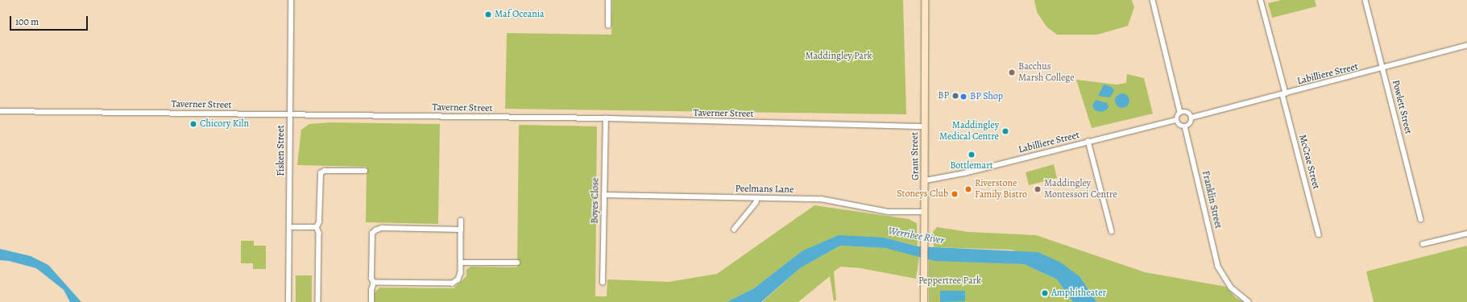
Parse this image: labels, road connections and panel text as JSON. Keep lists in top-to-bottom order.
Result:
{
  "streets": {
    "main road": ["Grant Street"],
    "street": [
      "Labilliere Street",
      "Taverner Street",
      "Powlett Street",
      "Fisken Street",
      "McCrae Street",
      "Peelmans Lane",
      "Franklin Street",
      "Boyes Close"
    ]
  },
  "crossings": [
    ["Labilliere Street", "Powlett Street"],
    ["Labilliere Street", "Grant Street"],
    ["Labilliere Street", "McCrae Street"],
    ["Labilliere Street", "Franklin Street"],
    ["Taverner Street", "Fisken Street"],
    ["Taverner Street", "Grant Street"],
    ["Taverner Street", "Boyes Close"],
    ["Grant Street", "Peelmans Lane"],
    ["Peelmans Lane", "Boyes Close"]
  ],
  "water": ["Werribee River"],
  "parks": ["Maddingley Park", "Peppertree Park"],
  "places": [
    "Maf Oceania",
    "Bacchus Marsh College",
    "BP",
    "BP Shop",
    "Chicory Kiln",
    "Maddingley Medical Centre",
    "Bottlemart",
    "Riverstone Family Bistro",
    "Maddingley Montessori Centre",
    "Stoneys Club",
    "Amphitheater"
  ],
  "scale_bar": "100 m"
}
